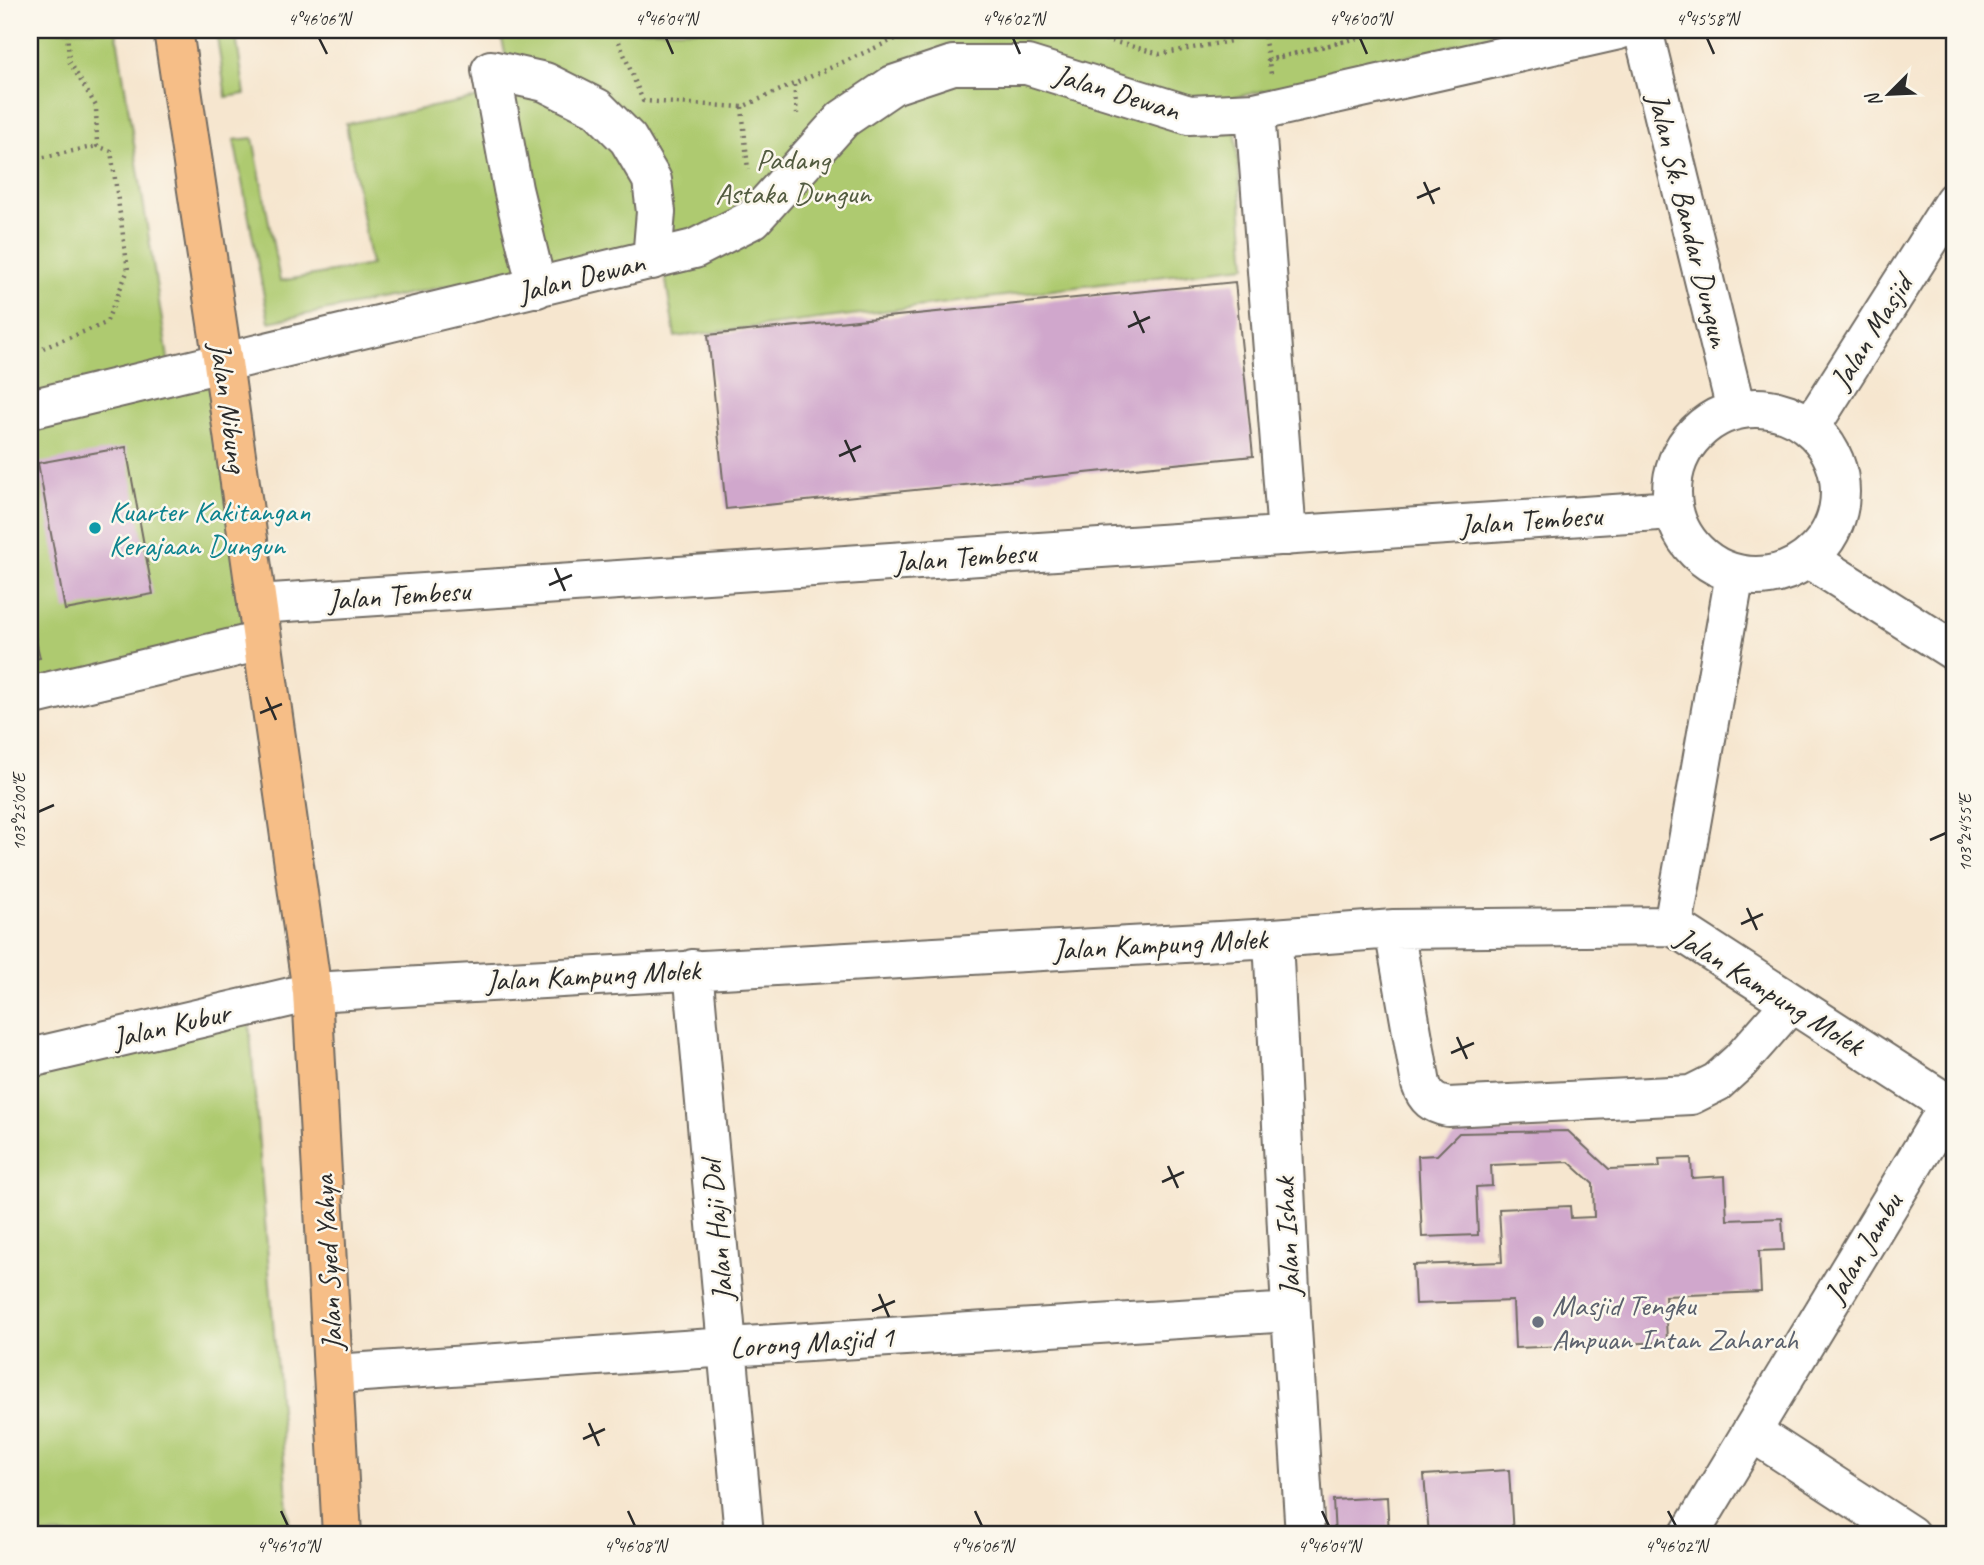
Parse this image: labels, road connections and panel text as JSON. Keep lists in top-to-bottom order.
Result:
{
  "streets": {
    "main road": ["Jalan Nibung", "Jalan Syed Yahya"],
    "street": [
      "Jalan Dewan",
      "Jalan Sk. Bandar Dungun",
      "Jalan Masjid",
      "Jalan Tembesu",
      "Jalan Kampung Molek",
      "Jalan Kubur",
      "Jalan Haji Dol",
      "Jalan Ishak",
      "Jalan Jambu",
      "Lorong Masjid 1"
    ]
  },
  "crossings": [
    ["Jalan Dewan", "Jalan Nibung"],
    ["Jalan Sk. Bandar Dungun", "Jalan Masjid"],
    ["Jalan Sk. Bandar Dungun", "Jalan Tembesu"],
    ["Jalan Masjid", "Jalan Tembesu"],
    ["Jalan Nibung", "Jalan Tembesu"],
    ["Jalan Nibung", "Jalan Kampung Molek"],
    ["Jalan Nibung", "Jalan Kubur"],
    ["Jalan Nibung", "Jalan Syed Yahya"],
    ["Jalan Kampung Molek", "Jalan Kubur"],
    ["Jalan Kampung Molek", "Jalan Haji Dol"],
    ["Jalan Kampung Molek", "Jalan Ishak"],
    ["Jalan Kampung Molek", "Jalan Jambu"],
    ["Jalan Kampung Molek", "Jalan Syed Yahya"],
    ["Jalan Kubur", "Jalan Syed Yahya"],
    ["Jalan Haji Dol", "Lorong Masjid 1"],
    ["Jalan Ishak", "Lorong Masjid 1"],
    ["Jalan Syed Yahya", "Lorong Masjid 1"]
  ],
  "parks": ["Padang Astaka Dungun"],
  "places": ["Kuarter Kakitangan Kerajaan Dungun", "Masjid Tengku Ampuan Intan Zaharah"],
  "north": "bottom left",
  "coordinates": [
    "4°46'06\"N",
    "4°46'04\"N",
    "4°46'02\"N",
    "4°46'00\"N",
    "4°45'58\"N",
    "103°25'00\"E",
    "103°24'55\"E",
    "4°46'10\"N",
    "4°46'08\"N"
  ]
}
